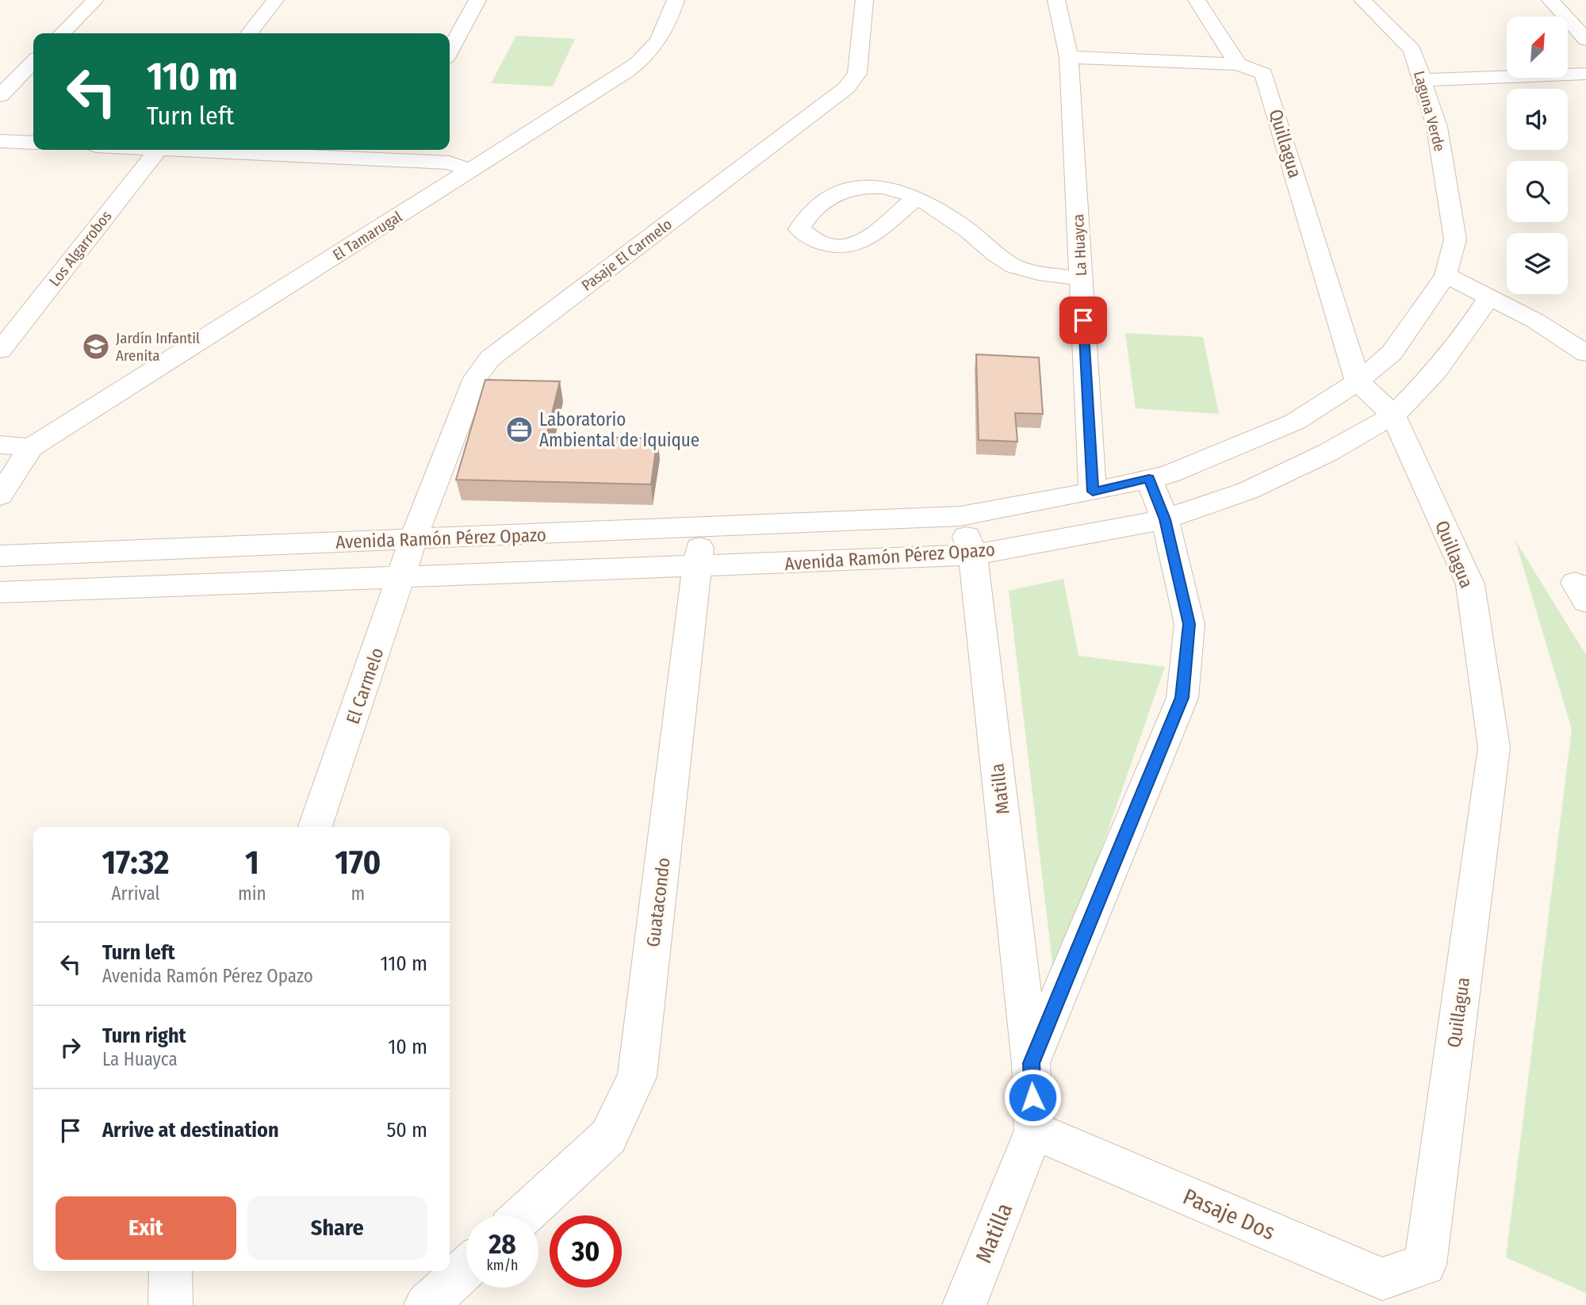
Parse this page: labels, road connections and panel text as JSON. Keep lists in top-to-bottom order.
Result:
{
  "streets": {
    "street": [
      "Laguna Verde",
      "Quillagua",
      "El Tamarugal",
      "La Huayca",
      "Los Algarrobos",
      "Pasaje El Carmelo",
      "Avenida Ramón Pérez Opazo",
      "El Carmelo",
      "Matilla",
      "Guatacondo",
      "Pasaje Dos"
    ]
  },
  "crossings": [
    ["Laguna Verde", "Avenida Ramón Pérez Opazo"],
    ["Quillagua", "La Huayca"],
    ["Quillagua", "Avenida Ramón Pérez Opazo"],
    ["Quillagua", "Pasaje Dos"],
    ["La Huayca", "Avenida Ramón Pérez Opazo"],
    ["Pasaje El Carmelo", "Avenida Ramón Pérez Opazo"],
    ["Pasaje El Carmelo", "El Carmelo"],
    ["Avenida Ramón Pérez Opazo", "El Carmelo"],
    ["Avenida Ramón Pérez Opazo", "Matilla"],
    ["Avenida Ramón Pérez Opazo", "Guatacondo"],
    ["Matilla", "Pasaje Dos"]
  ],
  "places": {
    "school or university": ["Jardín Infantil Arenita"],
    "office": ["Laboratorio Ambiental de Iquique"]
  },
  "north": "top right",
  "page": {
    "turn": ["110 m", "Turn left"],
    "eta": [
      "17:32",
      "Arrival",
      "1",
      "min",
      "170",
      "m"
    ],
    "list": [
      {
        "name": "Turn left",
        "note": "Avenida Ramón Pérez Opazo",
        "value": "110 m"
      },
      {
        "name": "Turn right",
        "note": "La Huayca",
        "value": "10 m"
      },
      {
        "name": "Arrive at destination",
        "value": "50 m"
      }
    ],
    "buttons": ["Exit", "Share"],
    "speed": "28 km/h",
    "limit": "30"
  }
}
